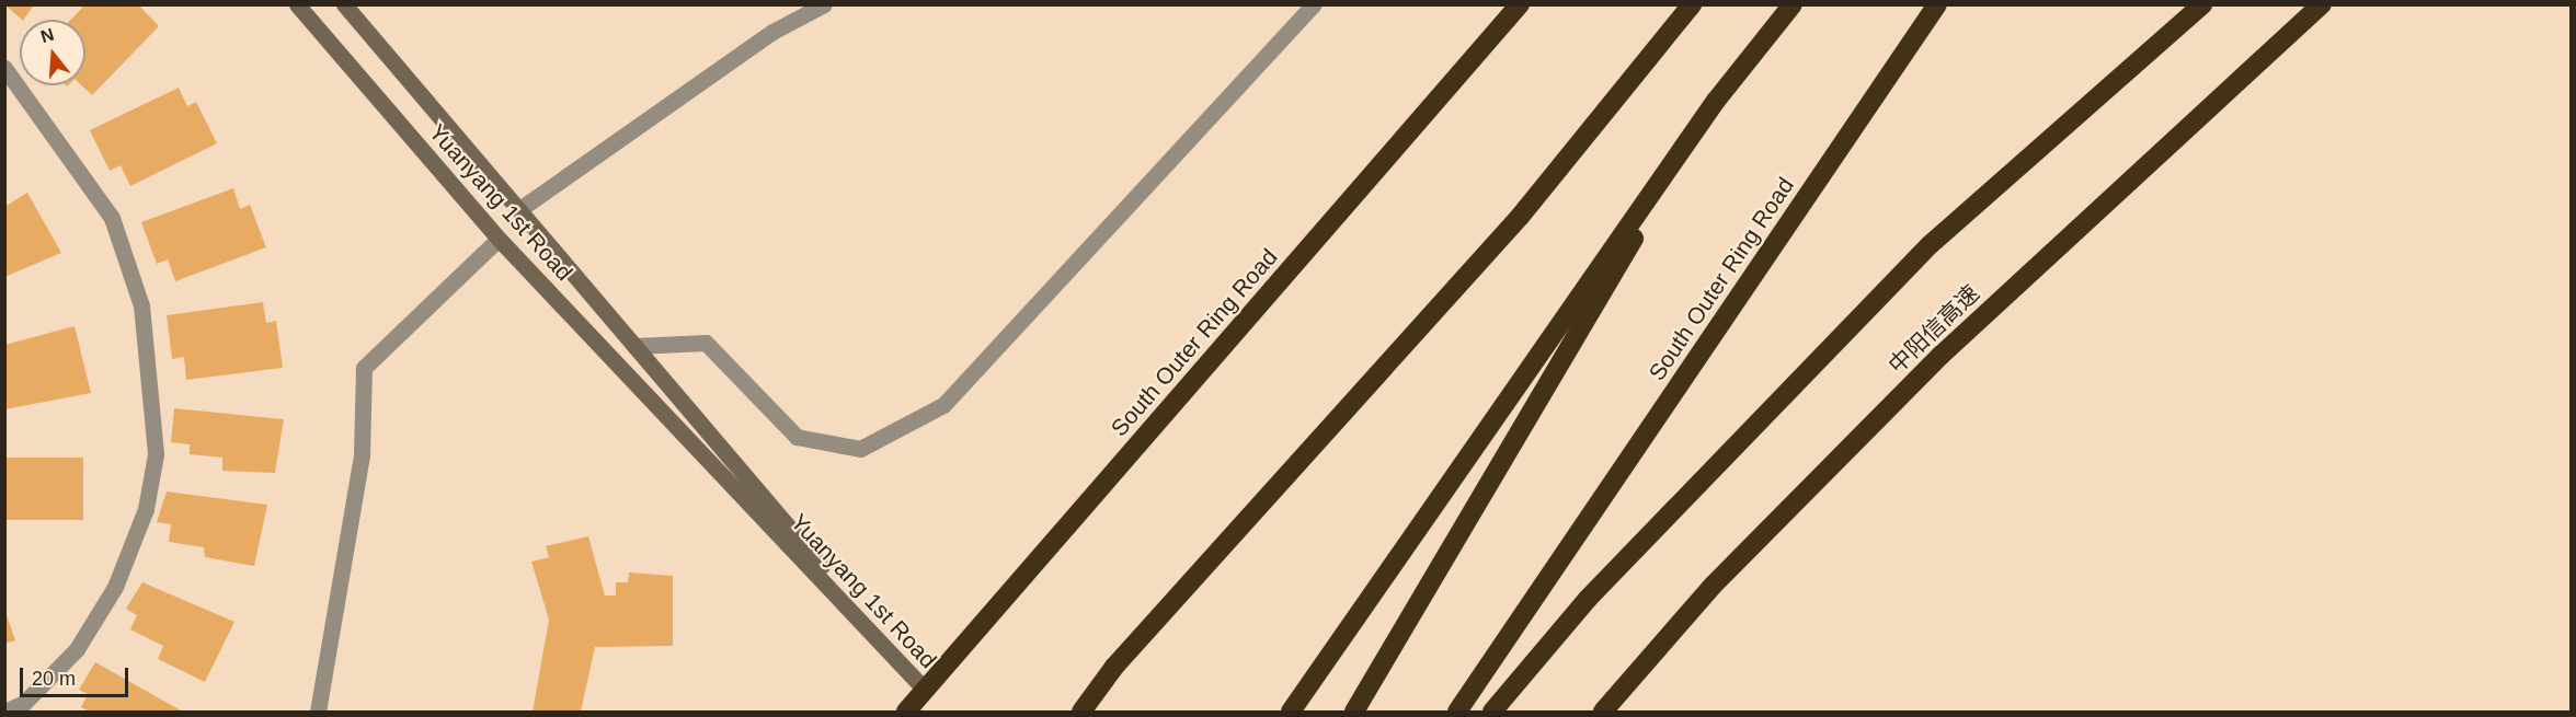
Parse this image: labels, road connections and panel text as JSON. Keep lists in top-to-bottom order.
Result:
{
  "streets": {
    "highway": ["South Outer Ring Road", "中阳信高速"],
    "street": ["Yuanyang 1st Road"]
  },
  "crossings": [
    ["Yuanyang 1st Road", "South Outer Ring Road"]
  ],
  "scale_bar": "20 m",
  "north": "top"
}
